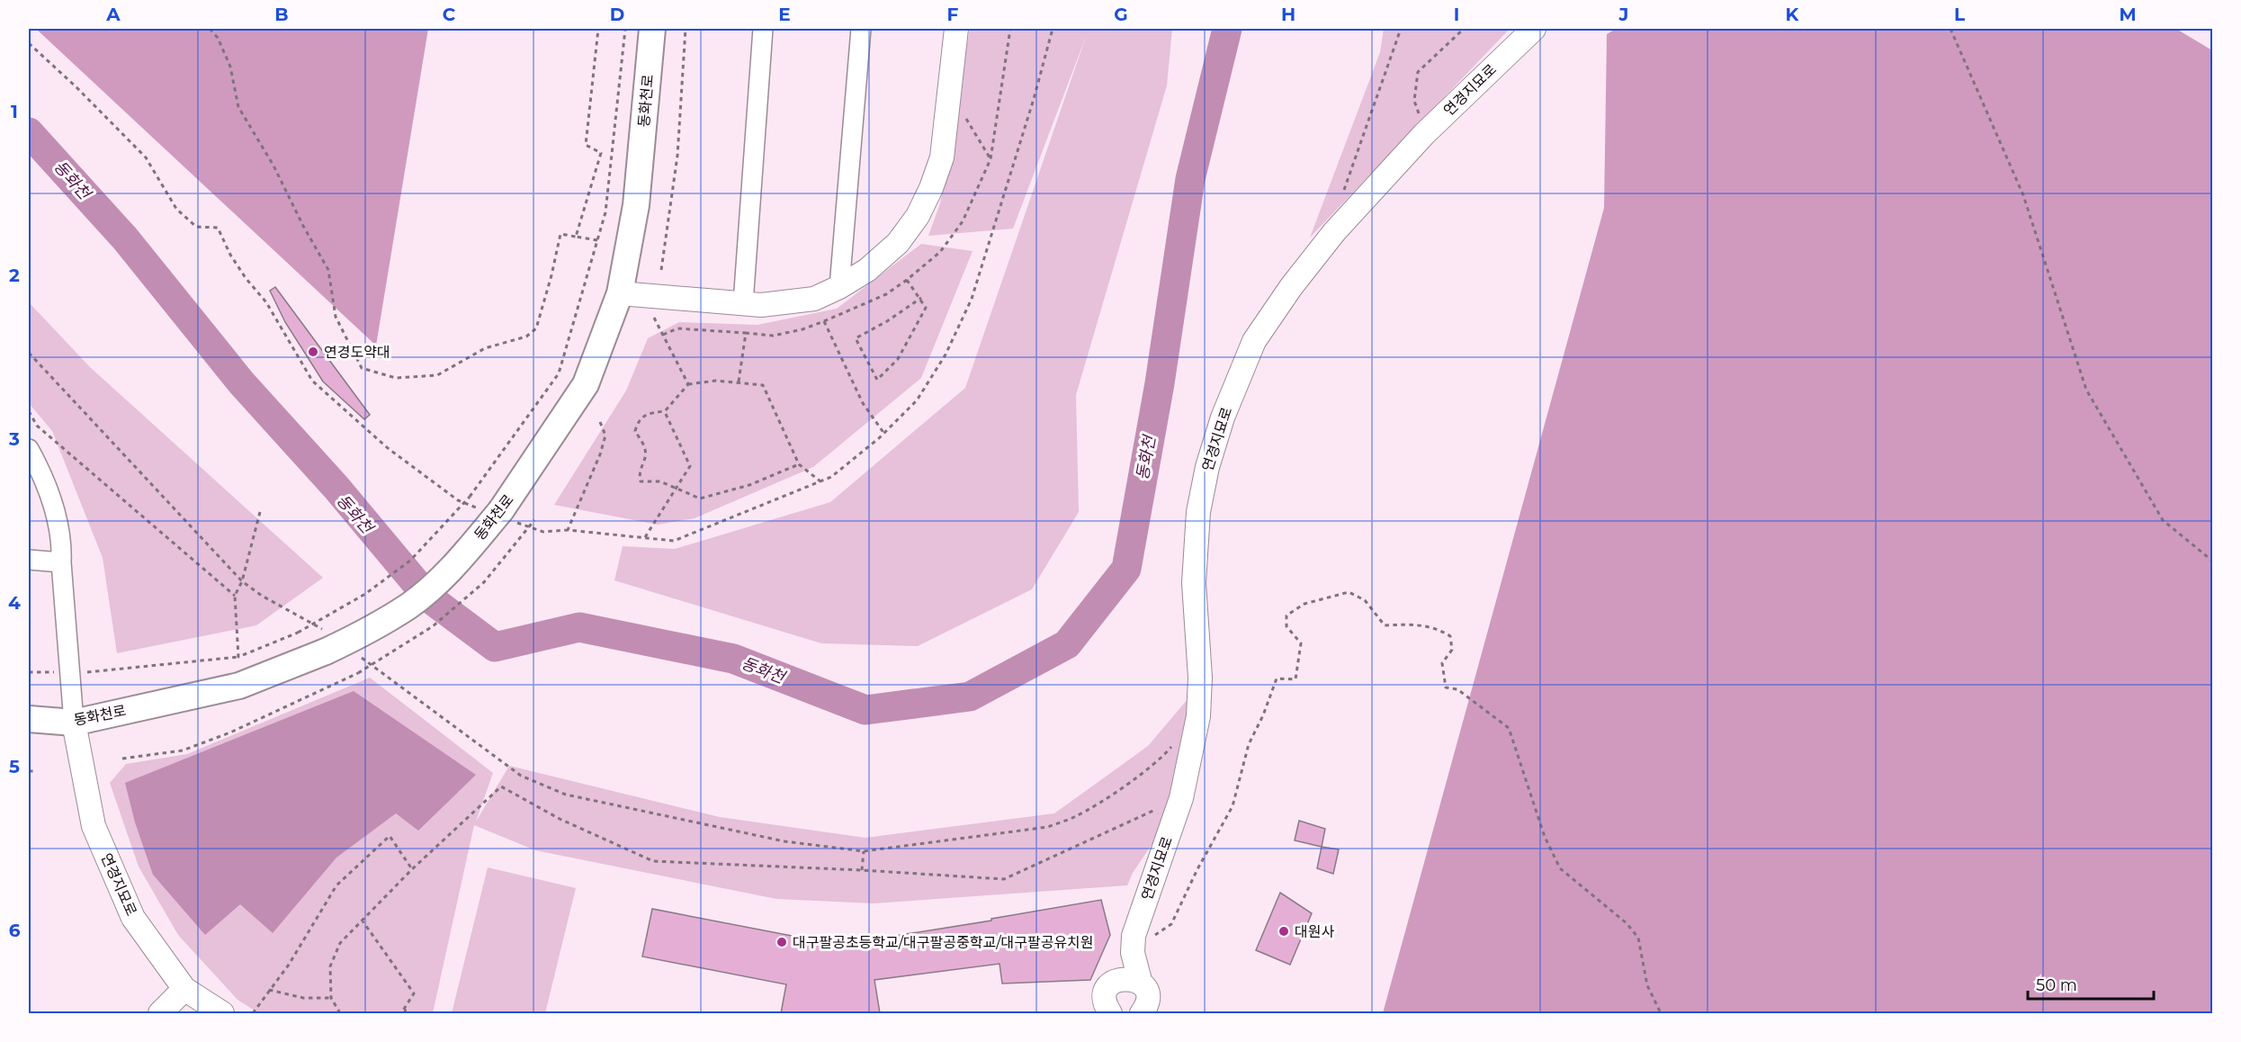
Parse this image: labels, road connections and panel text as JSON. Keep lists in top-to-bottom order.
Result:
{
  "streets": {
    "main road": ["동화천로"],
    "street": ["연경지묘로"]
  },
  "crossings": [
    ["연경지묘로", "동화천로"]
  ],
  "water": ["동화천"],
  "places": ["연경도약대", "대원사", "대구팔공초등학교/대구팔공중학교/대구팔공유치원"],
  "scale_bar": "50 m",
  "grid": {
    "columns": [
      "A",
      "B",
      "C",
      "D",
      "E",
      "F",
      "G",
      "H",
      "I",
      "J",
      "K",
      "L",
      "M"
    ],
    "rows": [
      "1",
      "2",
      "3",
      "4",
      "5",
      "6"
    ]
  }
}
